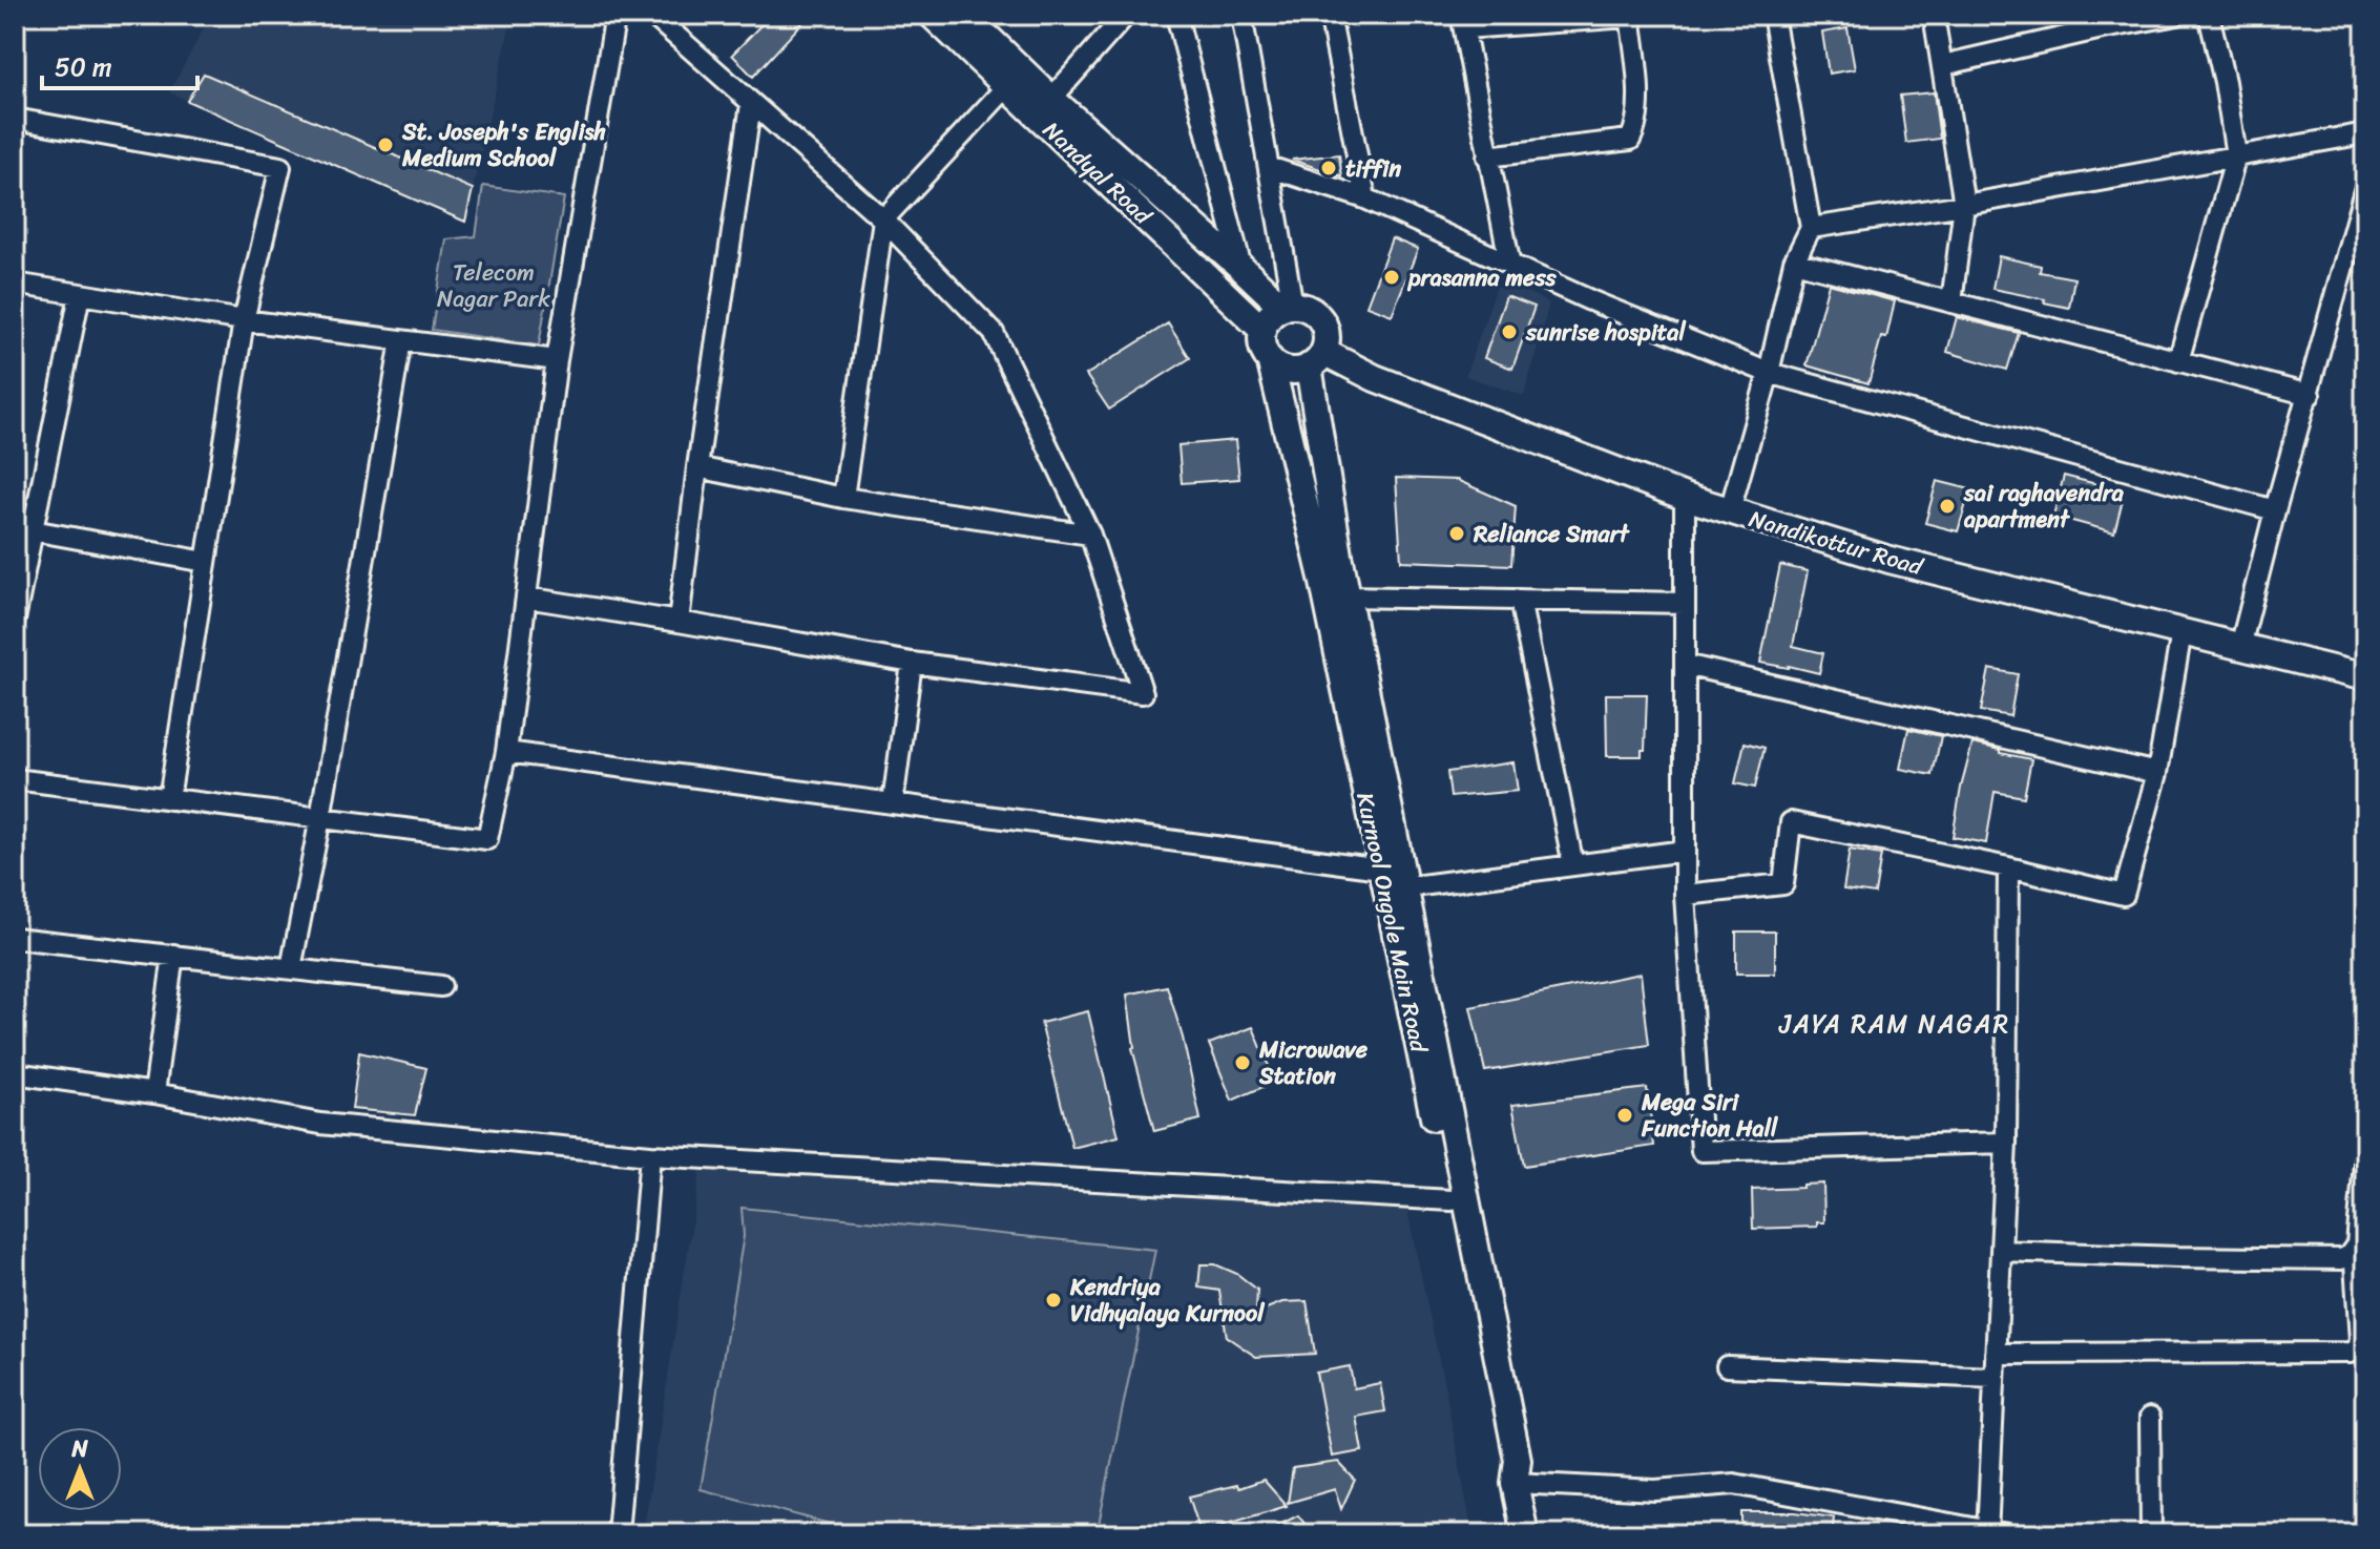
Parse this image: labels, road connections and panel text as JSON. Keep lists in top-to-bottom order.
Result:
{
  "streets": {
    "main road": ["Nandyal Road", "Nandikottur Road", "Kurnool Ongole Main Road"]
  },
  "crossings": [
    ["Nandyal Road", "Nandikottur Road"],
    ["Nandyal Road", "Kurnool Ongole Main Road"],
    ["Nandikottur Road", "Kurnool Ongole Main Road"]
  ],
  "districts": ["JAYA RAM NAGAR"],
  "parks": ["Telecom Nagar Park"],
  "places": [
    "St. Joseph's English Medium School",
    "tiffin",
    "prasanna mess",
    "sunrise hospital",
    "sai raghavendra apartment",
    "Reliance Smart",
    "Microwave Station",
    "Mega Siri Function Hall",
    "Kendriya Vidhyalaya Kurnool"
  ],
  "scale_bar": "50 m",
  "north": "top"
}
